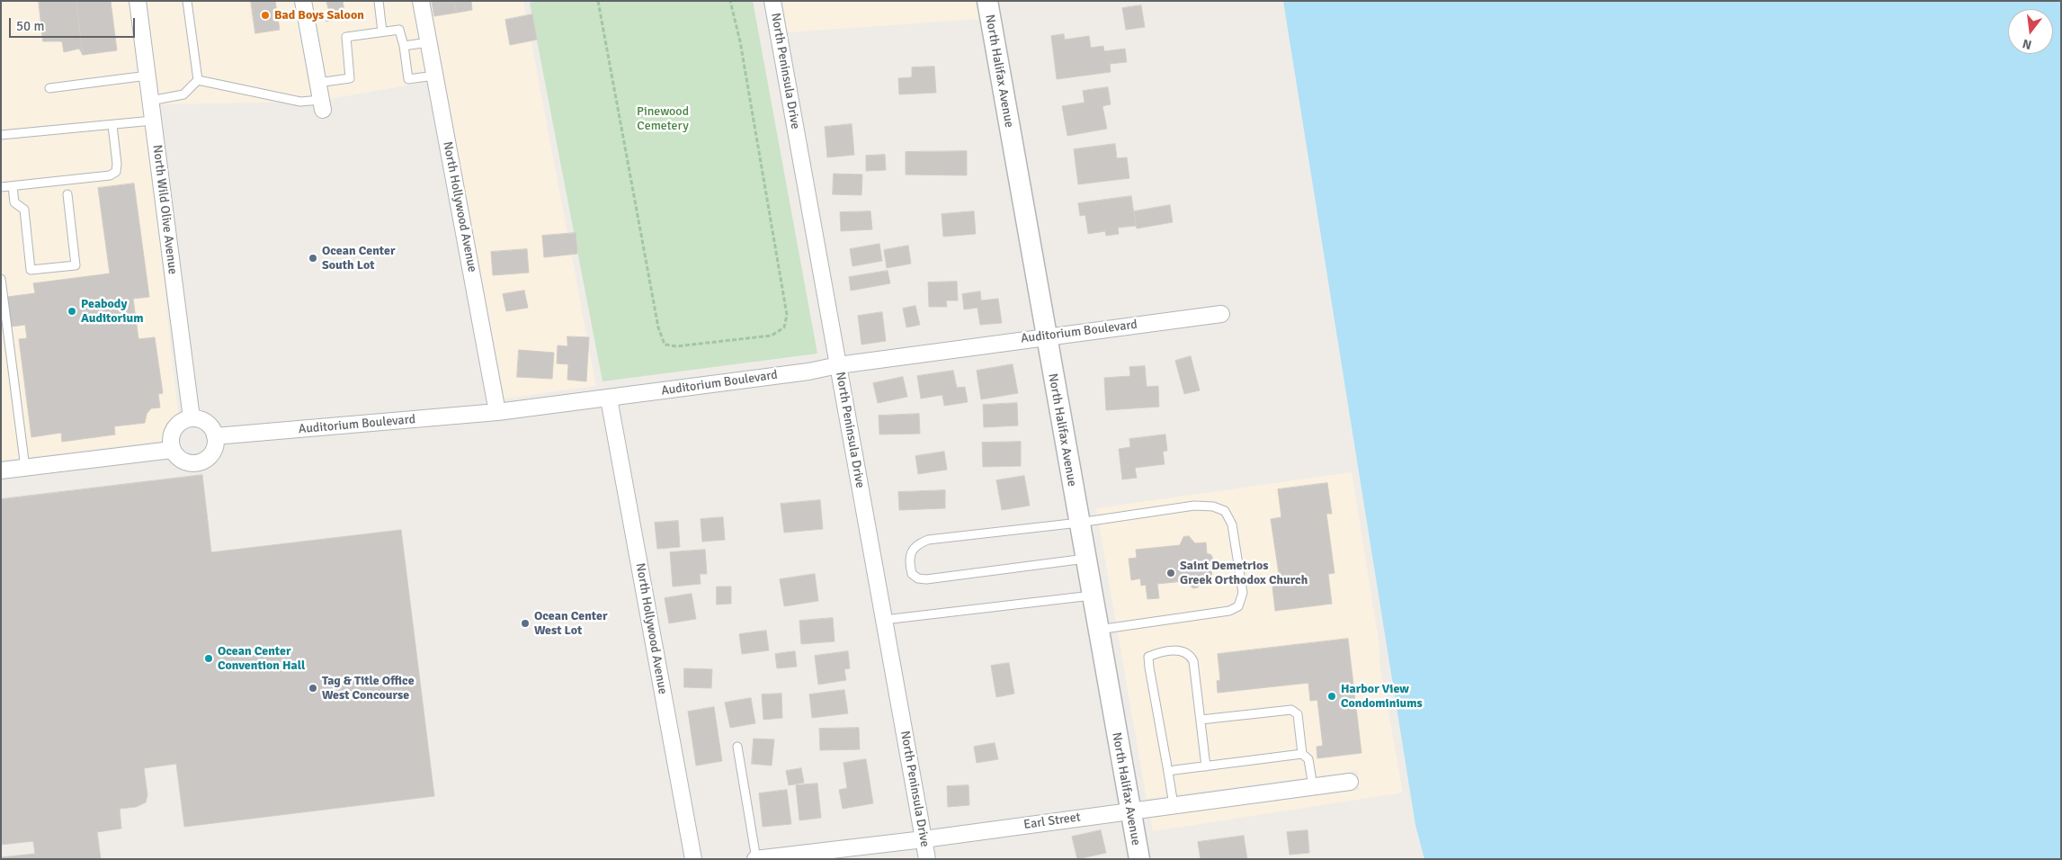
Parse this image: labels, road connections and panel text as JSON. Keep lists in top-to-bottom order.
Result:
{
  "streets": {
    "street": [
      "North Peninsula Drive",
      "North Halifax Avenue",
      "North Hollywood Avenue",
      "North Wild Olive Avenue",
      "Auditorium Boulevard",
      "Earl Street"
    ]
  },
  "crossings": [
    ["North Peninsula Drive", "Auditorium Boulevard"],
    ["North Peninsula Drive", "Earl Street"],
    ["North Halifax Avenue", "Auditorium Boulevard"],
    ["North Halifax Avenue", "Earl Street"],
    ["North Hollywood Avenue", "Auditorium Boulevard"],
    ["North Wild Olive Avenue", "Auditorium Boulevard"]
  ],
  "parks": ["Pinewood Cemetery"],
  "places": [
    "Bad Boys Saloon",
    "Ocean Center South Lot",
    "Peabody Auditorium",
    "Saint Demetrios Greek Orthodox Church",
    "Ocean Center West Lot",
    "Ocean Center Convention Hall",
    "Tag & Title Office West Concourse",
    "Harbor View Condominiums"
  ],
  "scale_bar": "50 m",
  "north": "bottom"
}
